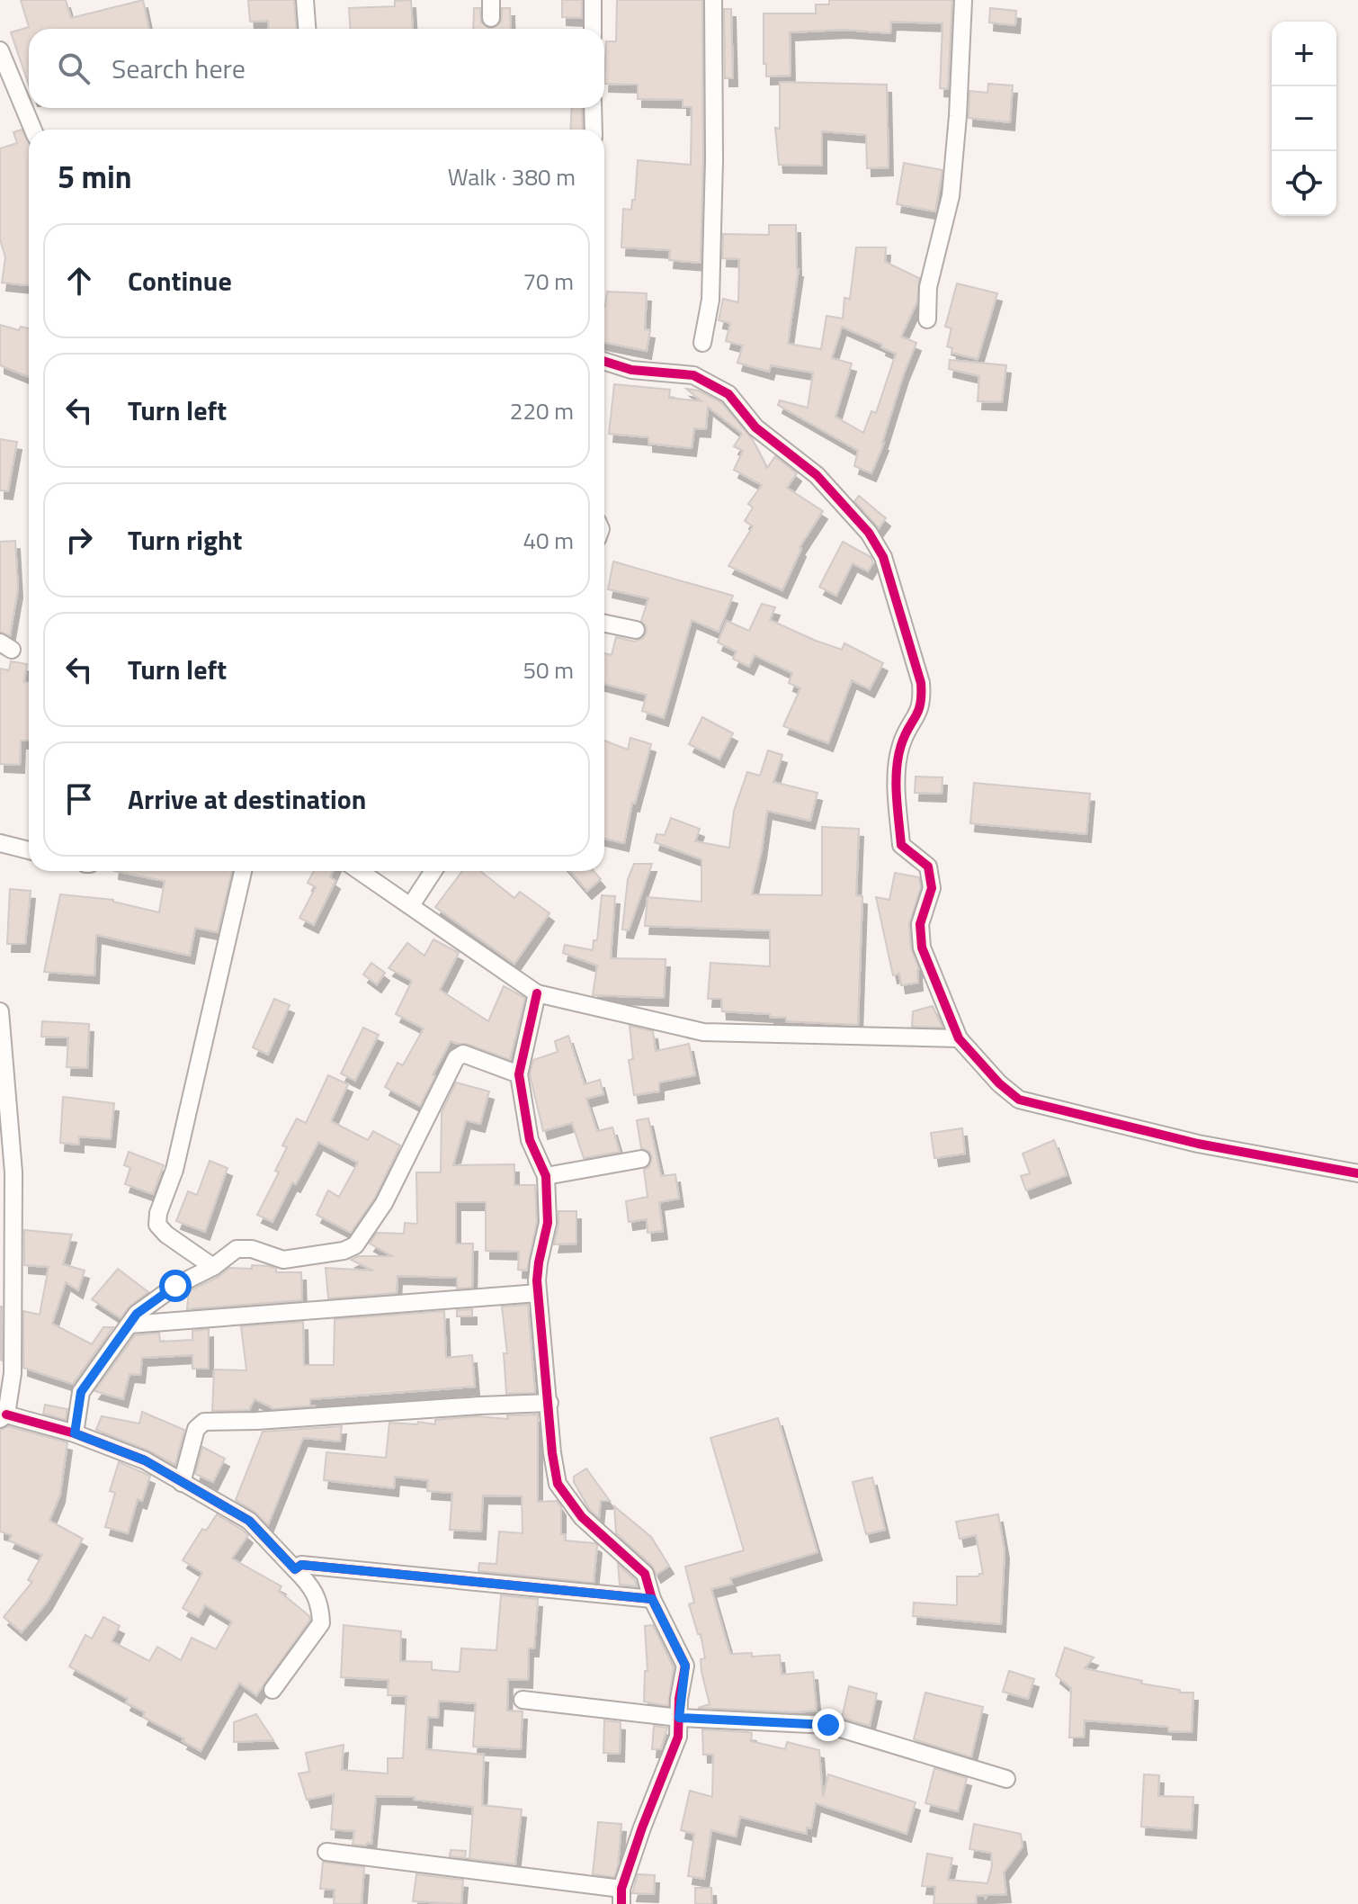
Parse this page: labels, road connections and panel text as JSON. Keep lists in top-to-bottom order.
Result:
{
  "page": {
    "map_buttons": ["+", "−"],
    "search": "Search here",
    "heading": ["5 min", "Walk · 380 m"],
    "list": [
      ["Continue", "70 m"],
      ["Turn left", "220 m"],
      ["Turn right", "40 m"],
      ["Turn left", "50 m"],
      "Arrive at destination"
    ]
  }
}
